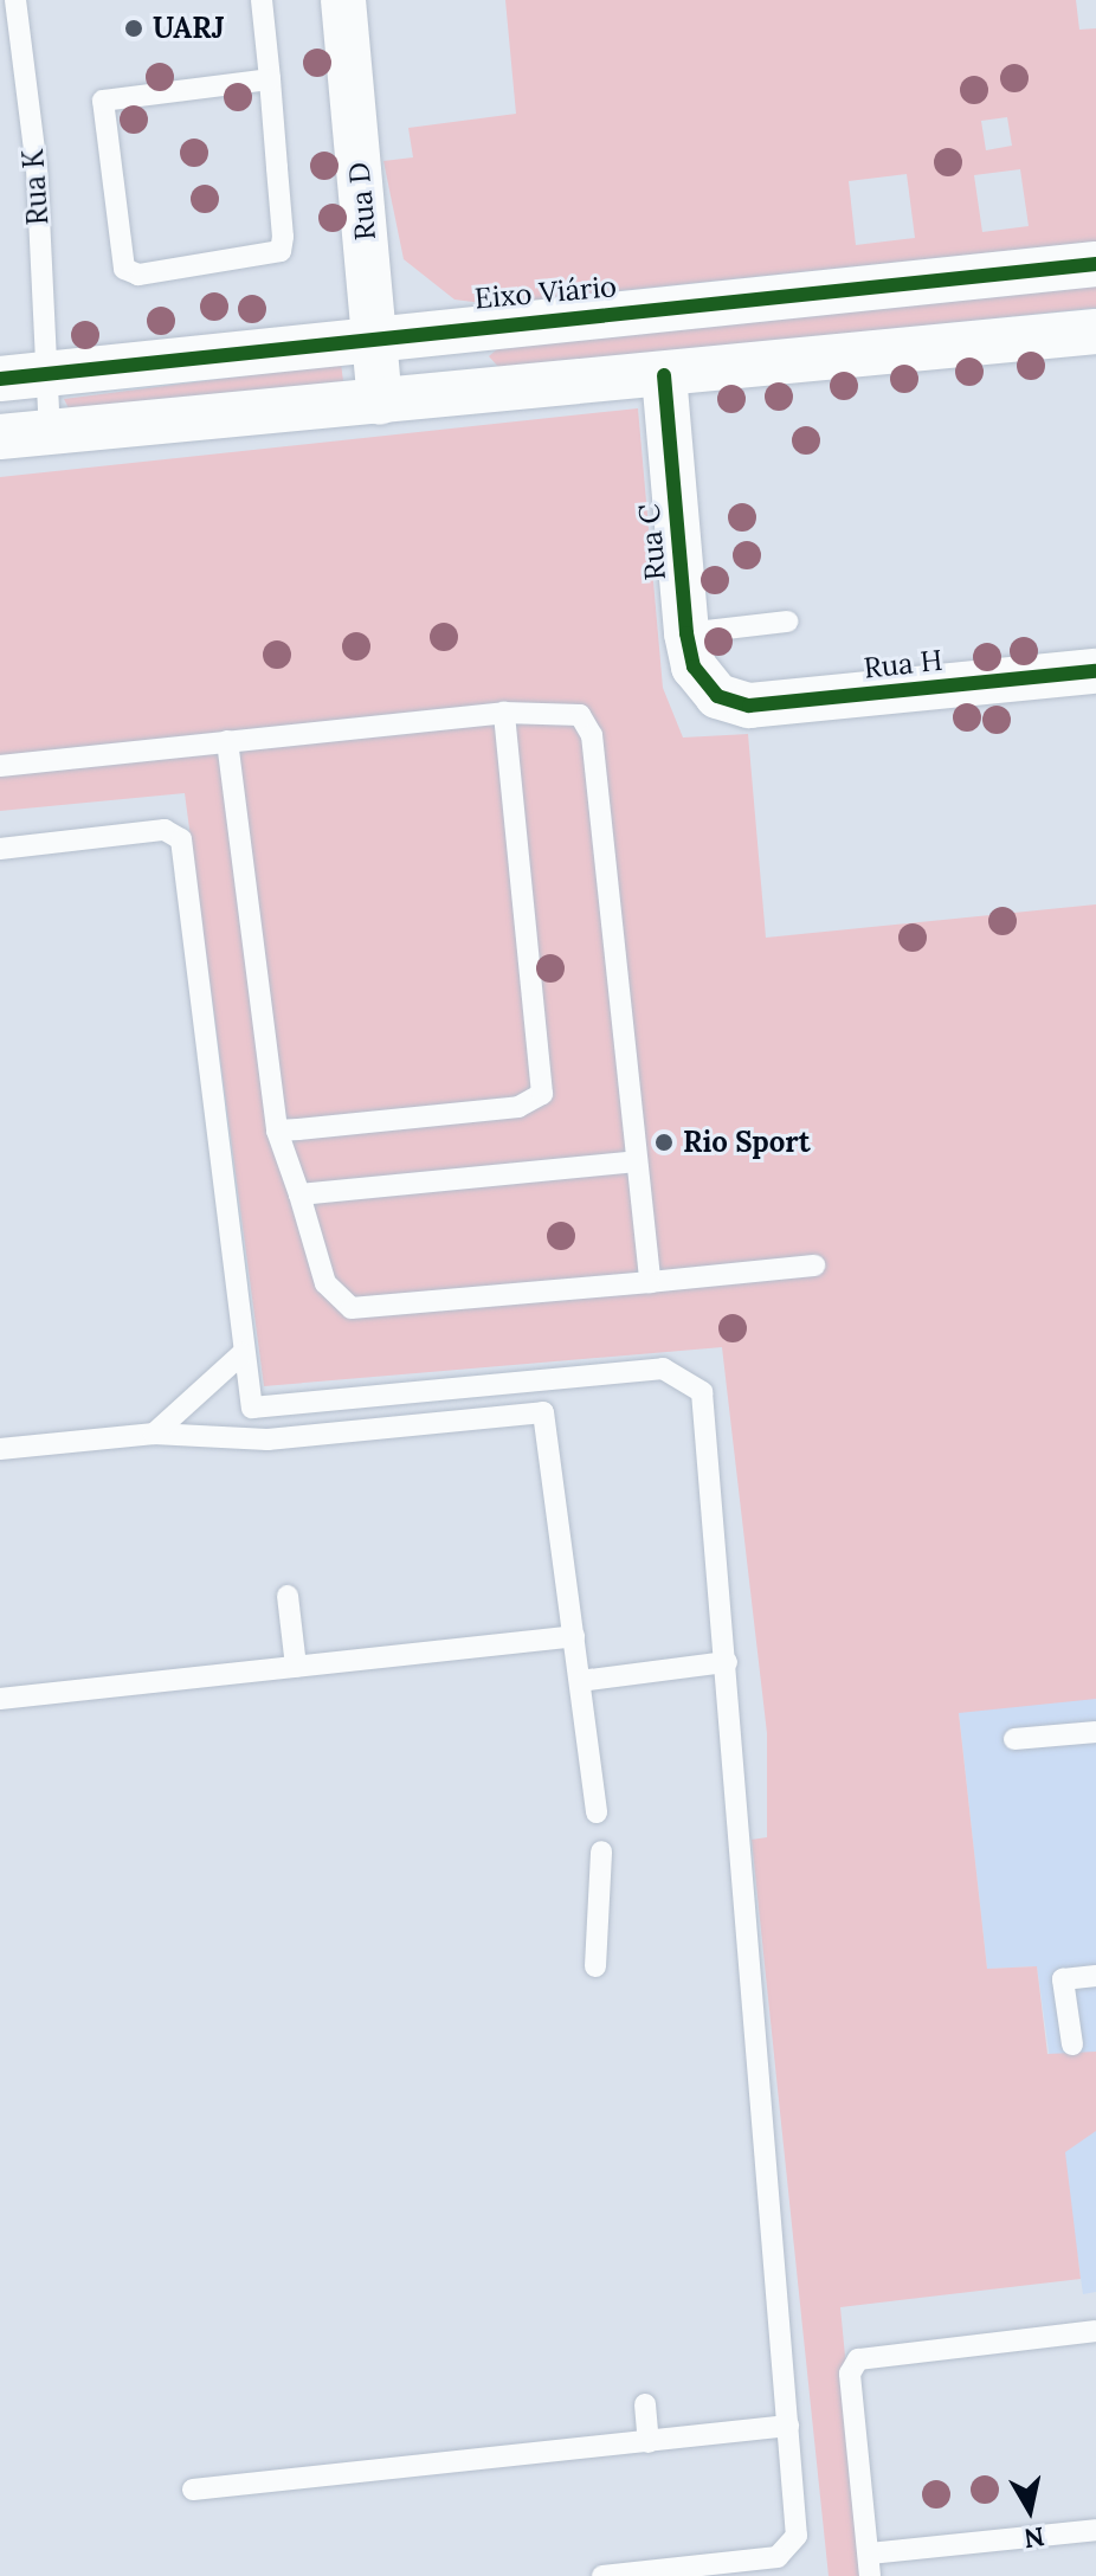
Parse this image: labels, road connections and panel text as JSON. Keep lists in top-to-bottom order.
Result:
{
  "streets": {
    "street": [
      "Rua D",
      "Eixo Viário",
      "Rua C",
      "Rua H"
    ],
    "lane": ["Rua K"]
  },
  "crossings": [
    ["Rua K", "Eixo Viário"],
    ["Rua D", "Eixo Viário"],
    ["Rua C", "Rua H"]
  ],
  "places": ["UARJ", "Rio Sport"],
  "north": "bottom"
}
